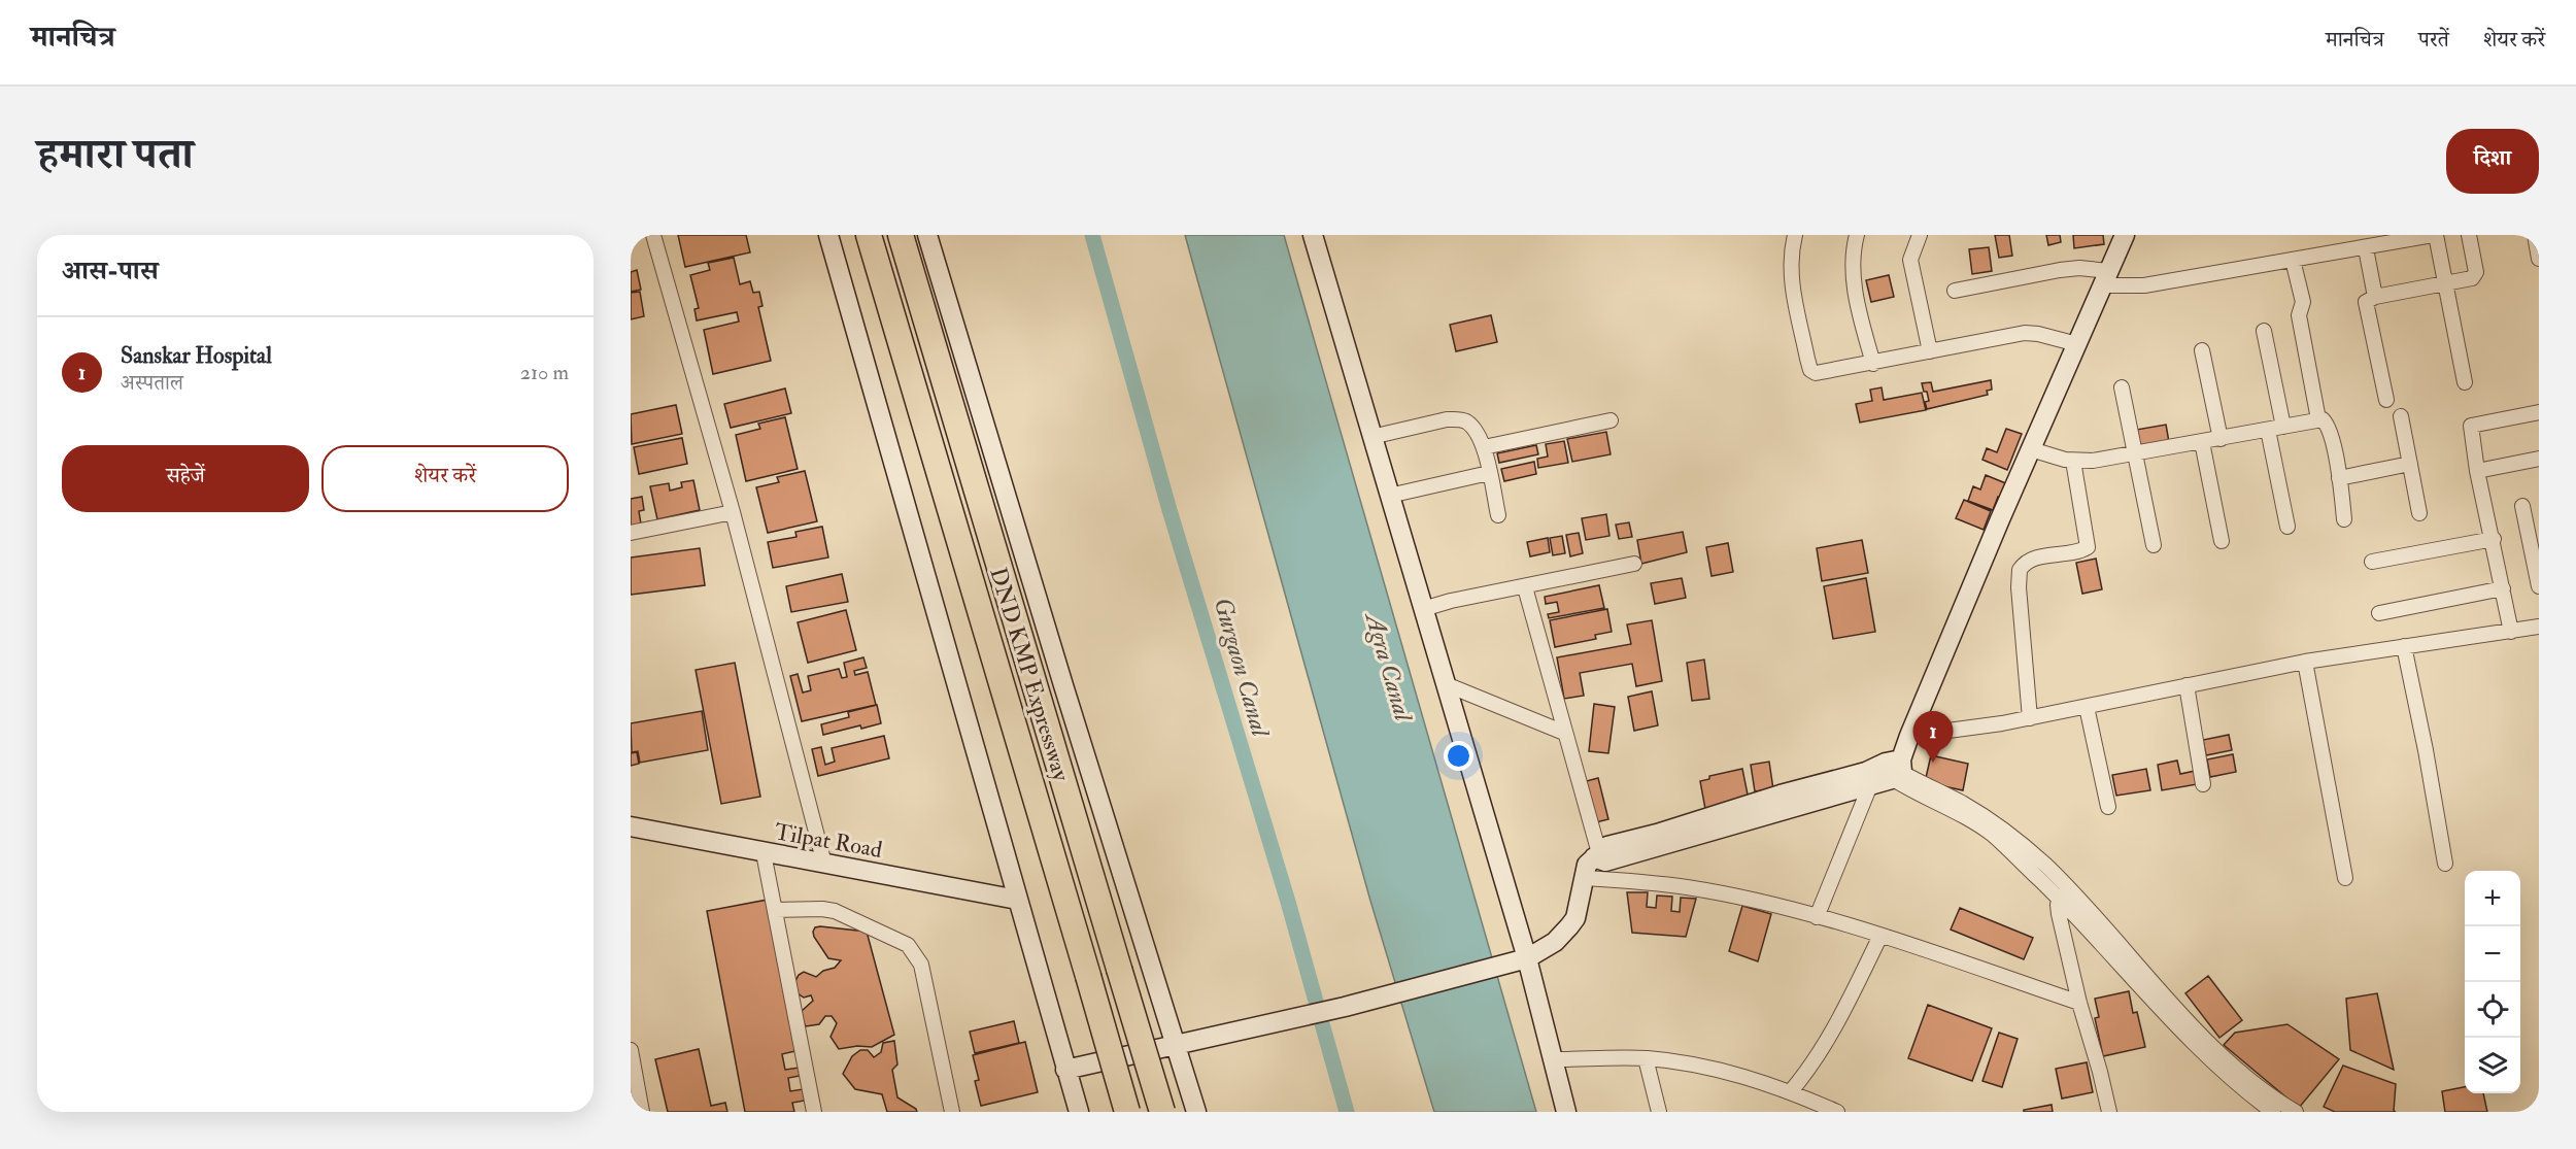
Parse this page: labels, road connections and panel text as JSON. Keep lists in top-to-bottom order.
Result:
{
  "streets": {
    "highway": ["DND KMP Expressway"],
    "street": ["Tilpat Road"]
  },
  "water": ["Gurgaon Canal", "Agra Canal"],
  "page": {
    "header": "मानचित्र",
    "nav": ["मानचित्र", "परतें", "शेयर करें"],
    "title": "हमारा पता",
    "buttons": [
      "दिशा",
      ["सहेजें", "शेयर करें"]
    ],
    "heading": "आस-पास",
    "list": [
      {
        "mark": "1",
        "name": "Sanskar Hospital",
        "note": "अस्पताल",
        "value": "210 m"
      }
    ],
    "pins": "1",
    "map_buttons": ["+", "−"]
  }
}
